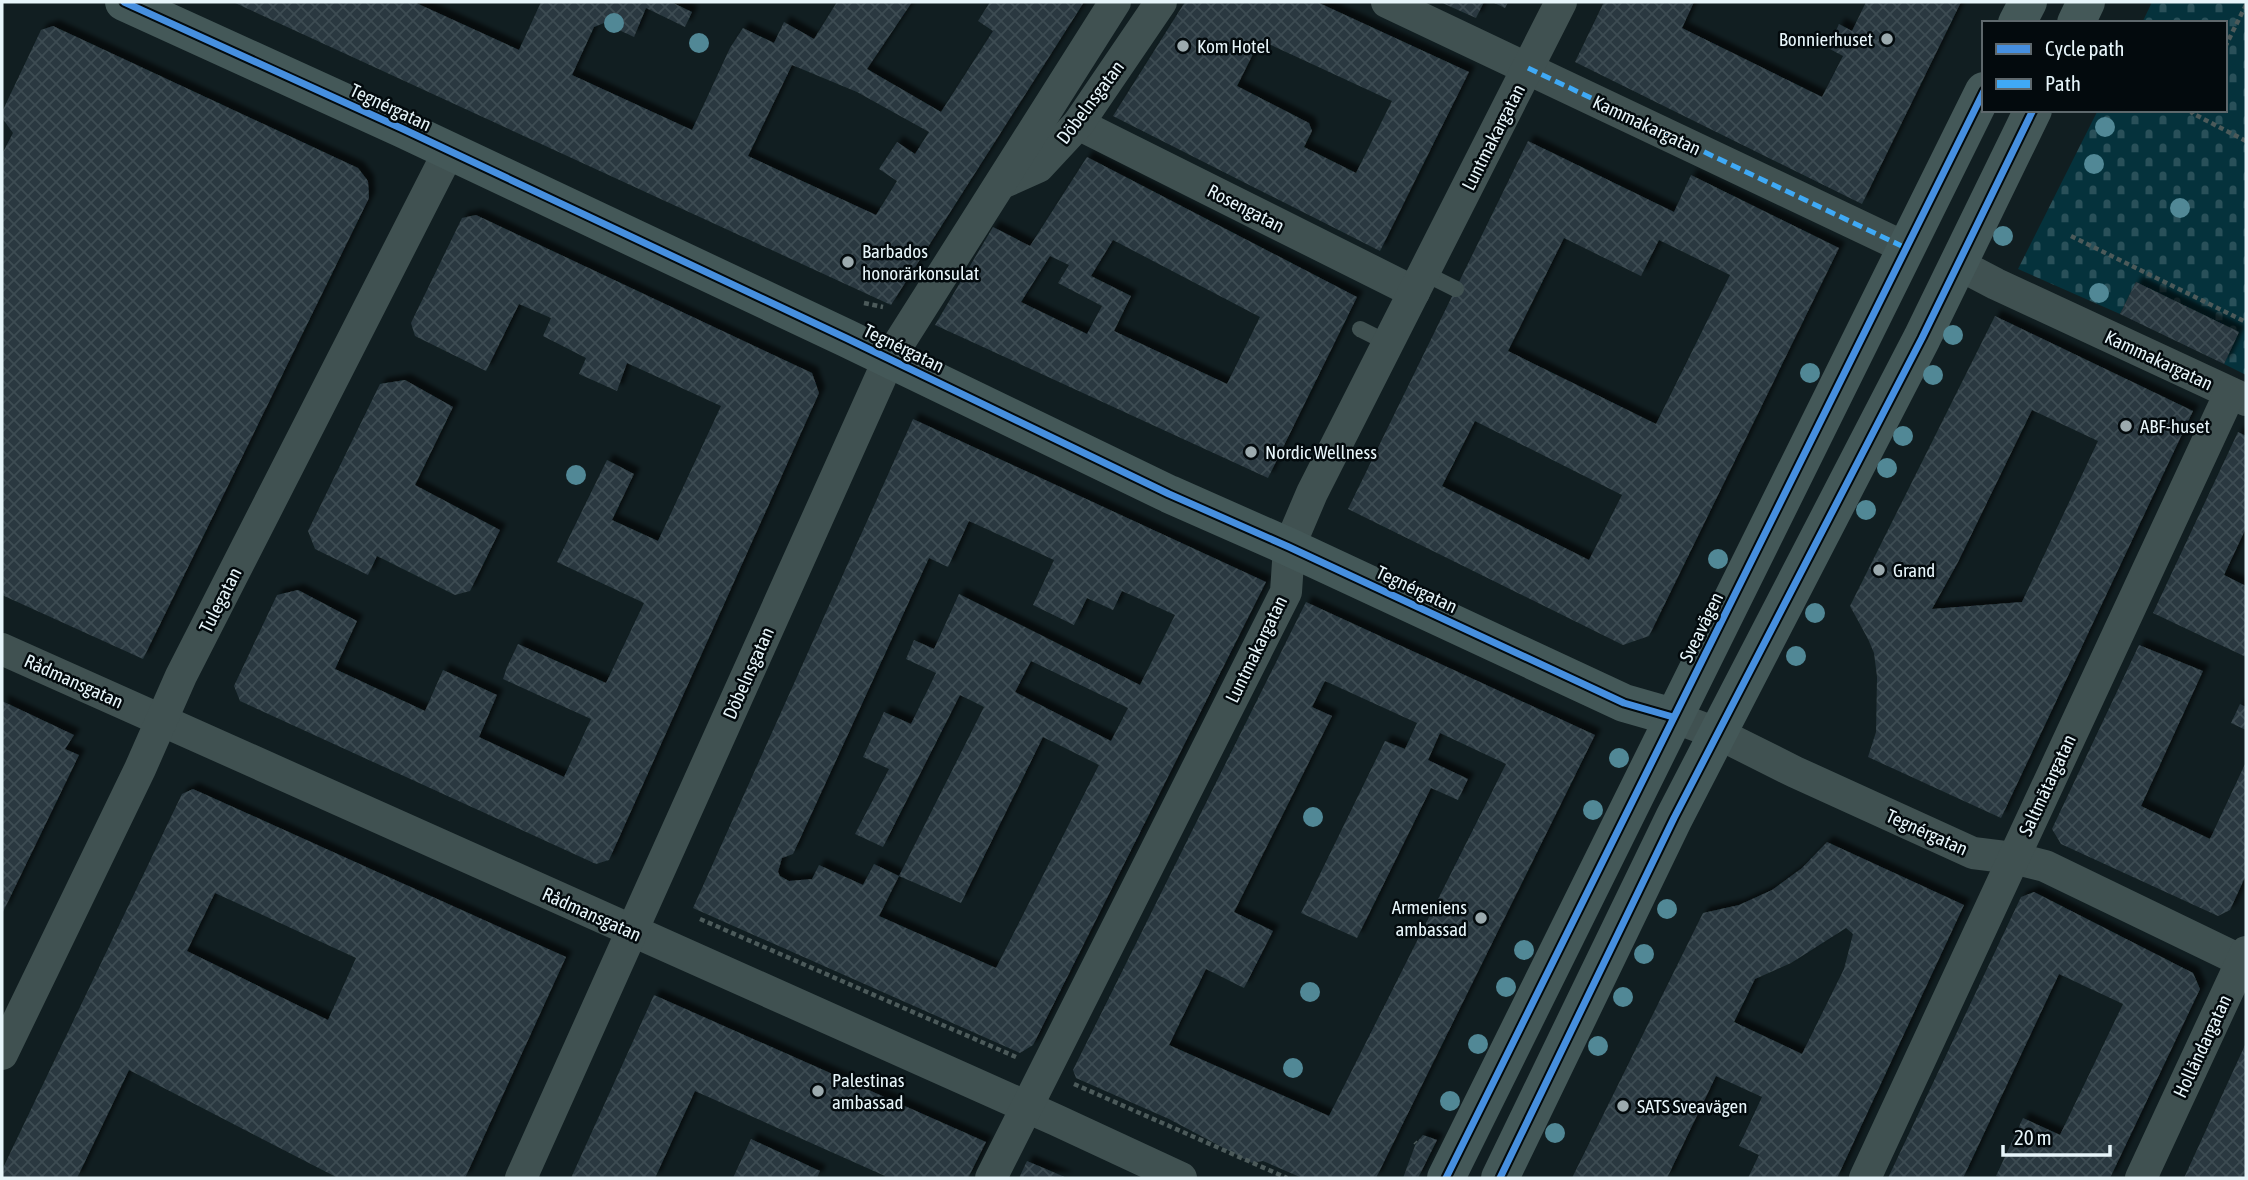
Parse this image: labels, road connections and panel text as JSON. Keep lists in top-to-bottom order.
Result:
{
  "streets": {
    "main road": ["Tegnérgatan", "Sveavägen"],
    "street": [
      "Döbelnsgatan",
      "Kammakargatan",
      "Luntmakargatan",
      "Rosengatan",
      "Tulegatan",
      "Rådmansgatan",
      "Saltmätargatan",
      "Holländargatan"
    ]
  },
  "crossings": [
    ["Döbelnsgatan", "Tegnérgatan"],
    ["Döbelnsgatan", "Rosengatan"],
    ["Döbelnsgatan", "Rådmansgatan"],
    ["Tegnérgatan", "Luntmakargatan"],
    ["Tegnérgatan", "Tulegatan"],
    ["Tegnérgatan", "Sveavägen"],
    ["Tegnérgatan", "Saltmätargatan"],
    ["Tegnérgatan", "Holländargatan"],
    ["Kammakargatan", "Luntmakargatan"],
    ["Kammakargatan", "Sveavägen"],
    ["Kammakargatan", "Saltmätargatan"],
    ["Luntmakargatan", "Rosengatan"],
    ["Luntmakargatan", "Rådmansgatan"],
    ["Tulegatan", "Rådmansgatan"]
  ],
  "places": [
    "Bonnierhuset",
    "Kom Hotel",
    "Barbados honorärkonsulat",
    "ABF-huset",
    "Nordic Wellness",
    "Grand",
    "Armeniens ambassad",
    "Palestinas ambassad",
    "SATS Sveavägen"
  ],
  "legend": ["Cycle path", "Path"],
  "scale_bar": "20 m"
}
